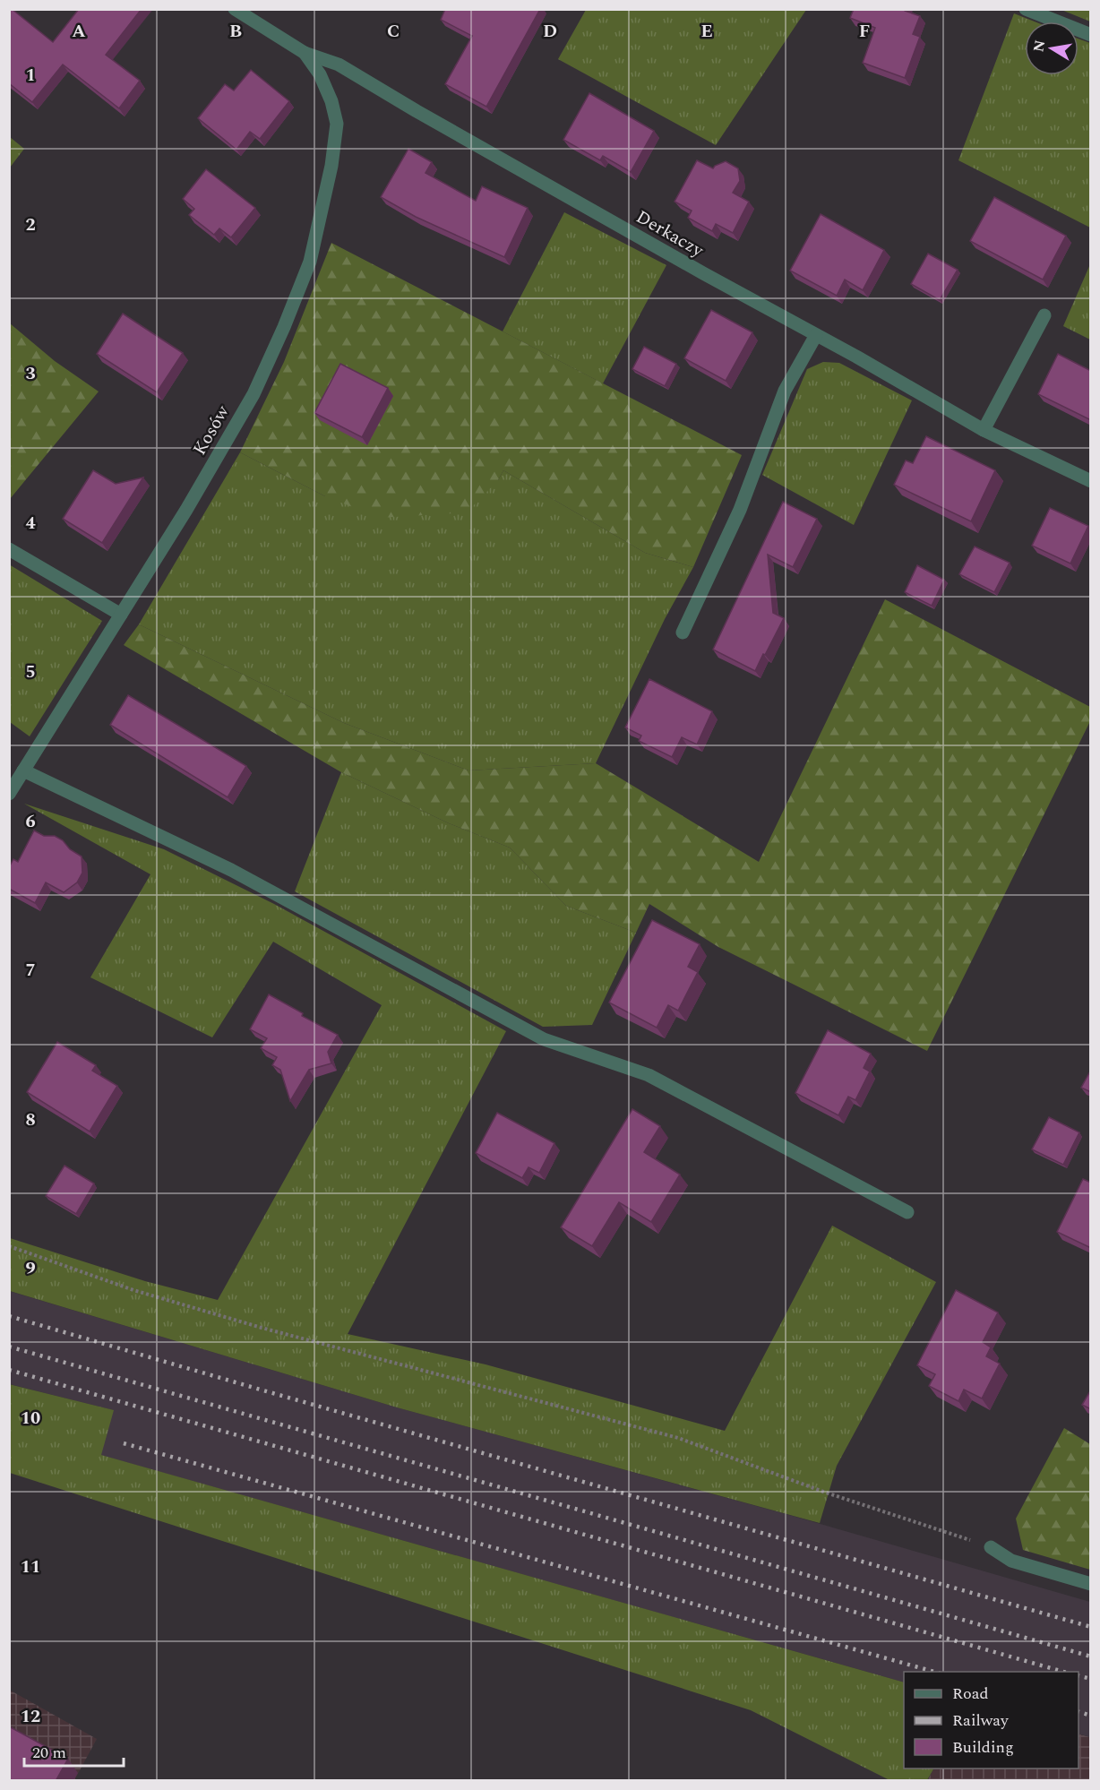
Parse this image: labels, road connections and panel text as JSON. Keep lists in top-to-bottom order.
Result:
{
  "streets": {
    "street": ["Derkaczy", "Kosów"]
  },
  "crossings": [
    ["Derkaczy", "Kosów"]
  ],
  "legend": ["Road", "Railway", "Building"],
  "scale_bar": "20 m",
  "north": "left",
  "grid": {
    "columns": [
      "A",
      "B",
      "C",
      "D",
      "E",
      "F"
    ],
    "rows": [
      "1",
      "2",
      "3",
      "4",
      "5",
      "6",
      "7",
      "8",
      "9",
      "10",
      "11",
      "12"
    ]
  }
}
